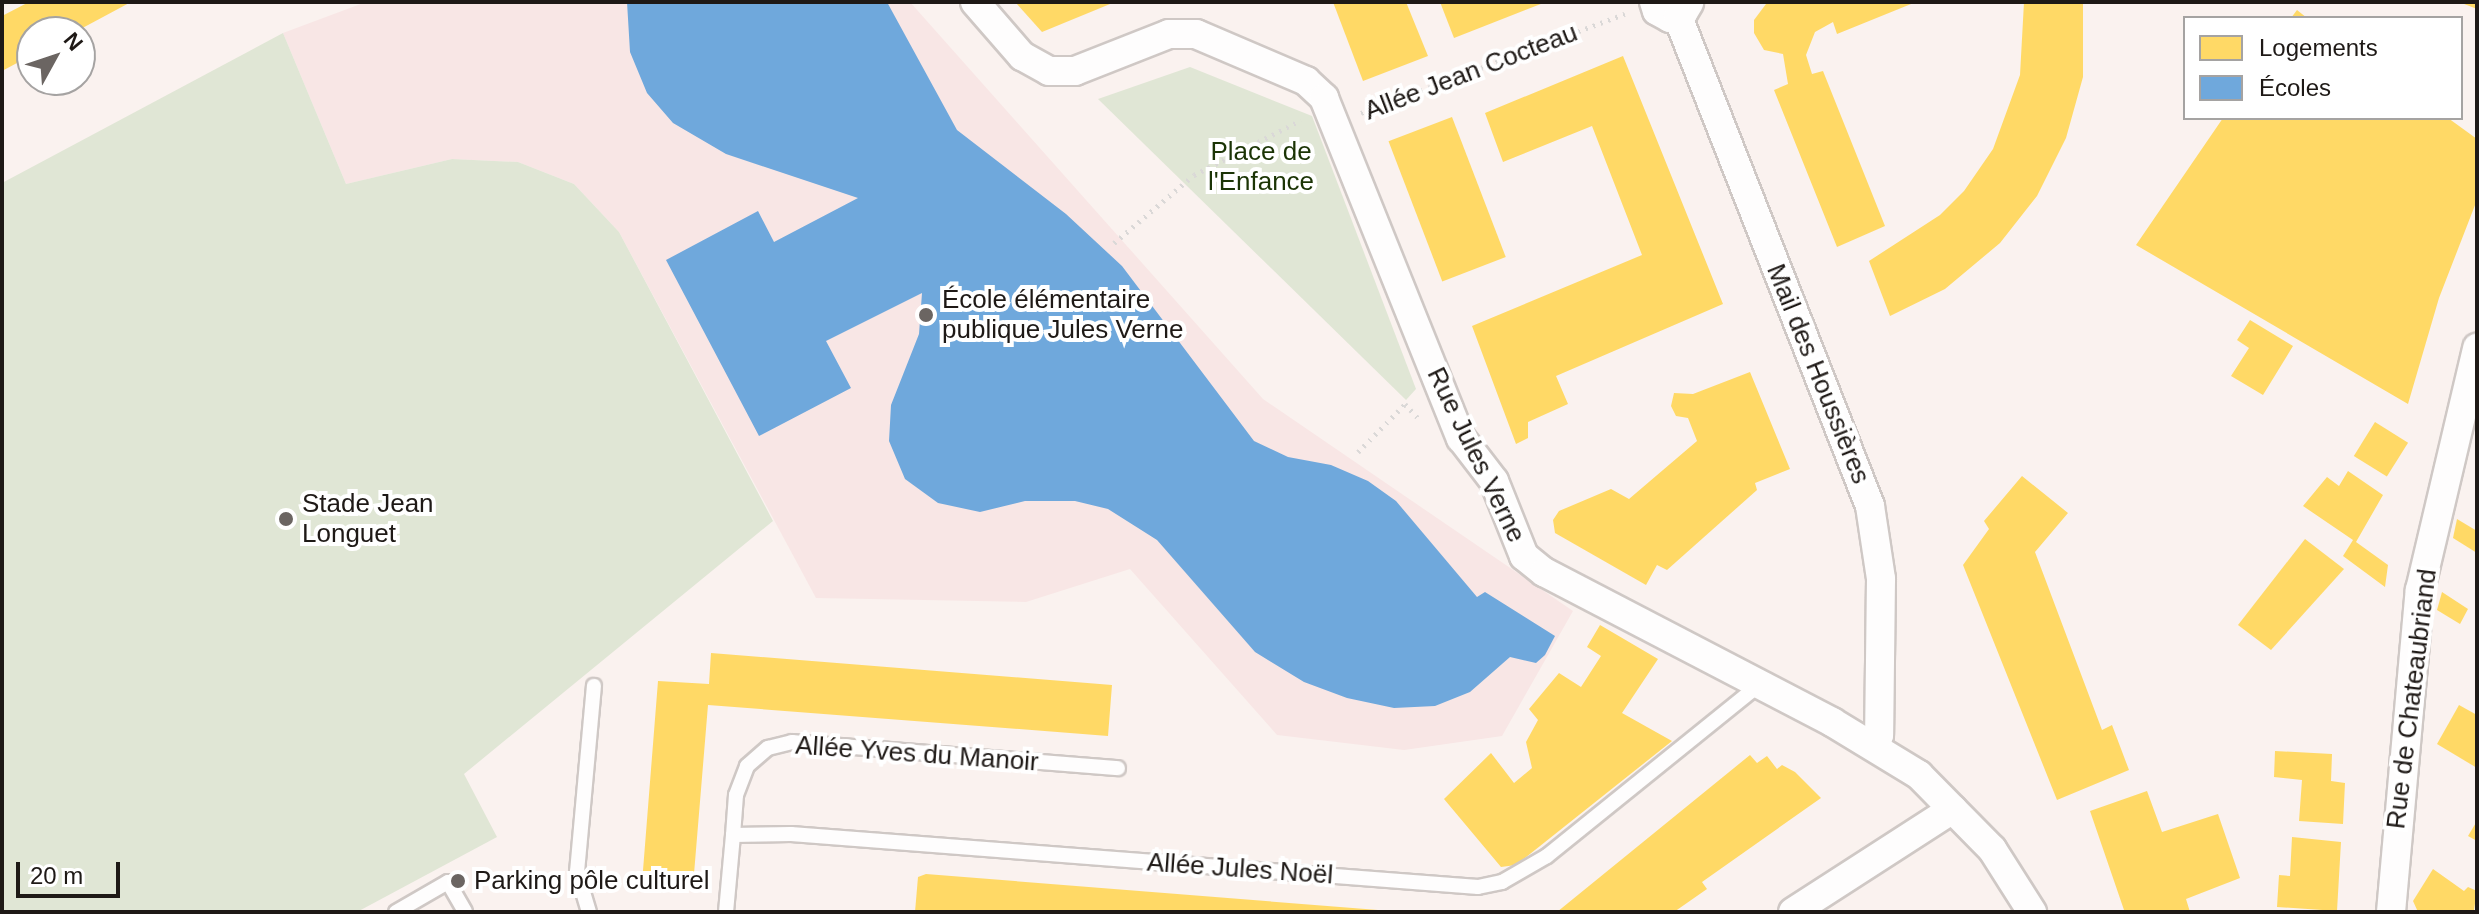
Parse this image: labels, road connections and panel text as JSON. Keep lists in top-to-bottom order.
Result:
{
  "streets": {
    "street": ["Mail des Houssières", "Rue Jules Verne", "Rue de Chateaubriand"],
    "lane": ["Allée Yves du Manoir", "Allée Jules Noël"],
    "path": ["Allée Jean Cocteau"]
  },
  "crossings": [
    ["Allée Jean Cocteau", "Mail des Houssières"],
    ["Allée Jean Cocteau", "Rue Jules Verne"],
    ["Mail des Houssières", "Rue Jules Verne"],
    ["Rue Jules Verne", "Allée Jules Noël"],
    ["Allée Yves du Manoir", "Allée Jules Noël"]
  ],
  "parks": ["Place de l'Enfance"],
  "places": ["École élémentaire publique Jules Verne", "Stade Jean Longuet", "Parking pôle culturel"],
  "legend": ["Logements", "Écoles"],
  "scale_bar": "20 m",
  "north": "top right"
}
